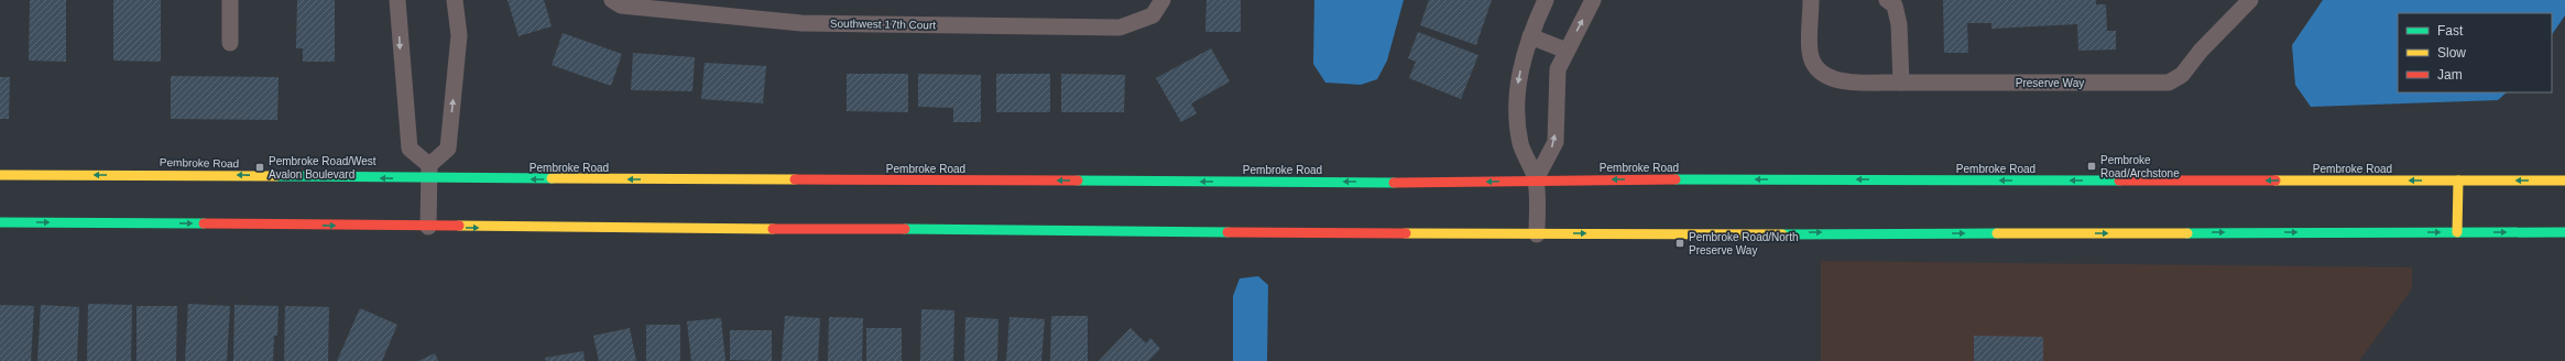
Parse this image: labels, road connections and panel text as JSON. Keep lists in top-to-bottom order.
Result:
{
  "streets": {
    "main road": ["Pembroke Road"],
    "street": ["Southwest 17th Court", "Preserve Way"]
  },
  "places": {
    "transit": ["Pembroke Road/Archstone", "Pembroke Road/West Avalon Boulevard", "Pembroke Road/North Preserve Way"]
  },
  "legend": ["Fast", "Slow", "Jam"]
}
